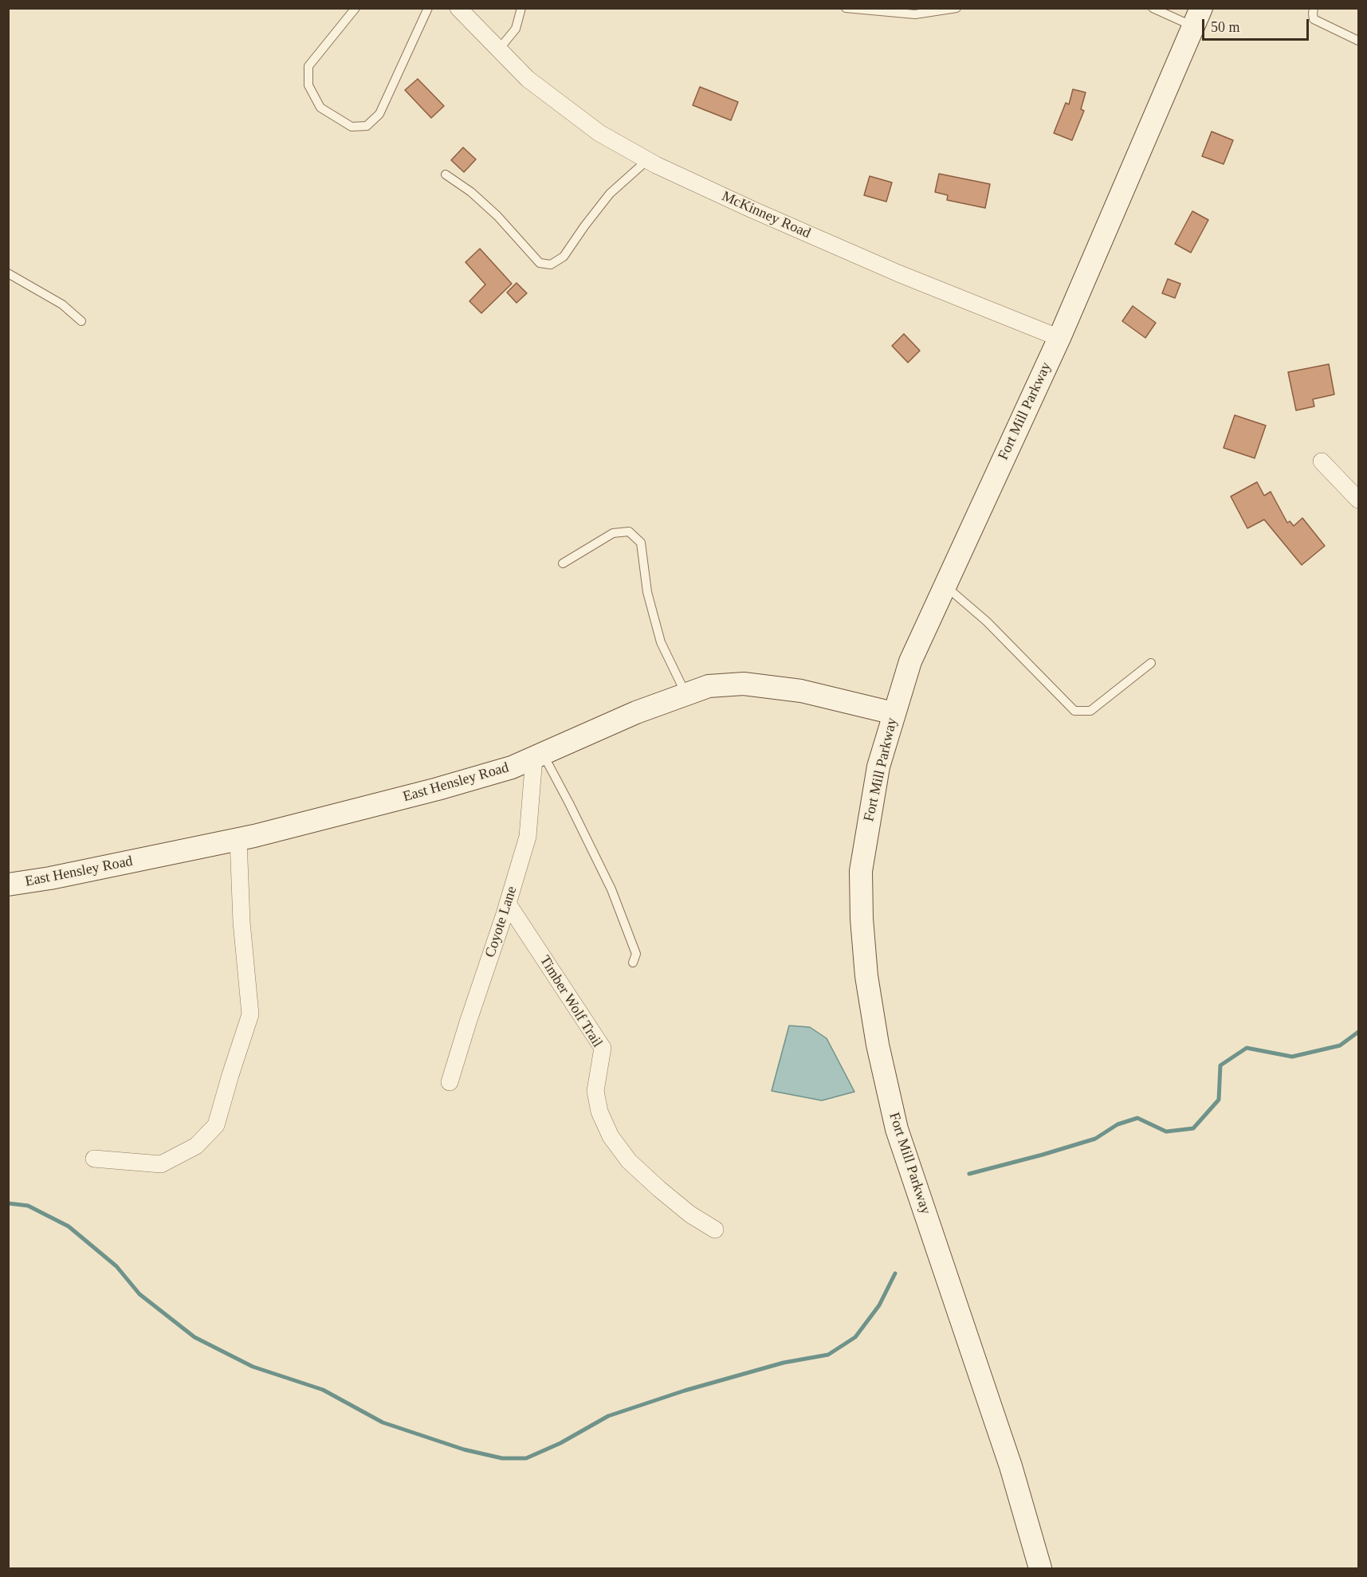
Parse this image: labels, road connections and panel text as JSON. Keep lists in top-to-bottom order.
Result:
{
  "streets": {
    "main road": ["Fort Mill Parkway", "East Hensley Road"],
    "street": ["McKinney Road", "Coyote Lane", "Timber Wolf Trail"]
  },
  "crossings": [
    ["McKinney Road", "Fort Mill Parkway"],
    ["Fort Mill Parkway", "East Hensley Road"],
    ["East Hensley Road", "Coyote Lane"],
    ["Coyote Lane", "Timber Wolf Trail"]
  ],
  "scale_bar": "50 m"
}
